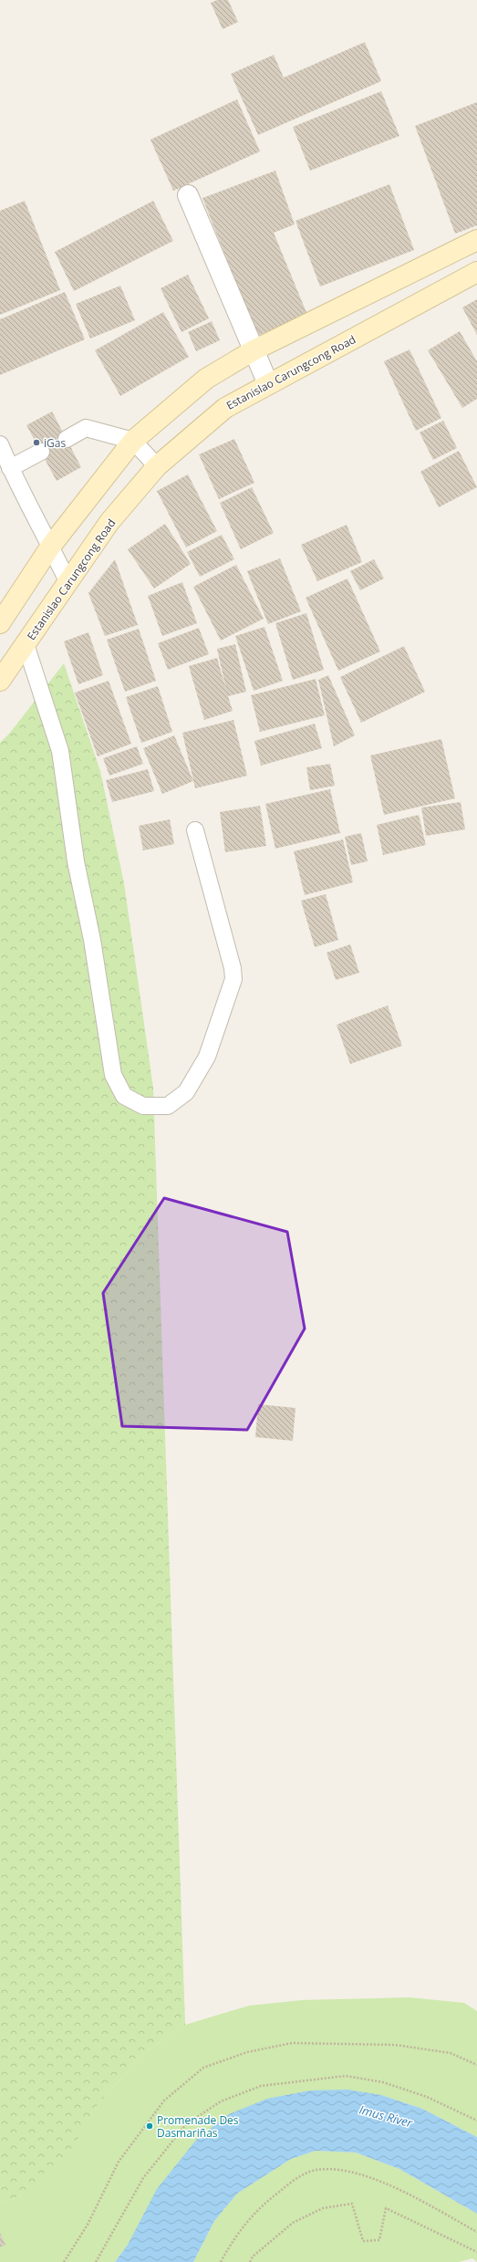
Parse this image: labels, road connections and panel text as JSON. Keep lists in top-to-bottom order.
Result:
{
  "streets": {
    "street": ["Estanislao Carungcong Road"]
  },
  "water": ["Imus River"],
  "places": ["iGas", "Promenade Des Dasmariñas"]
}
